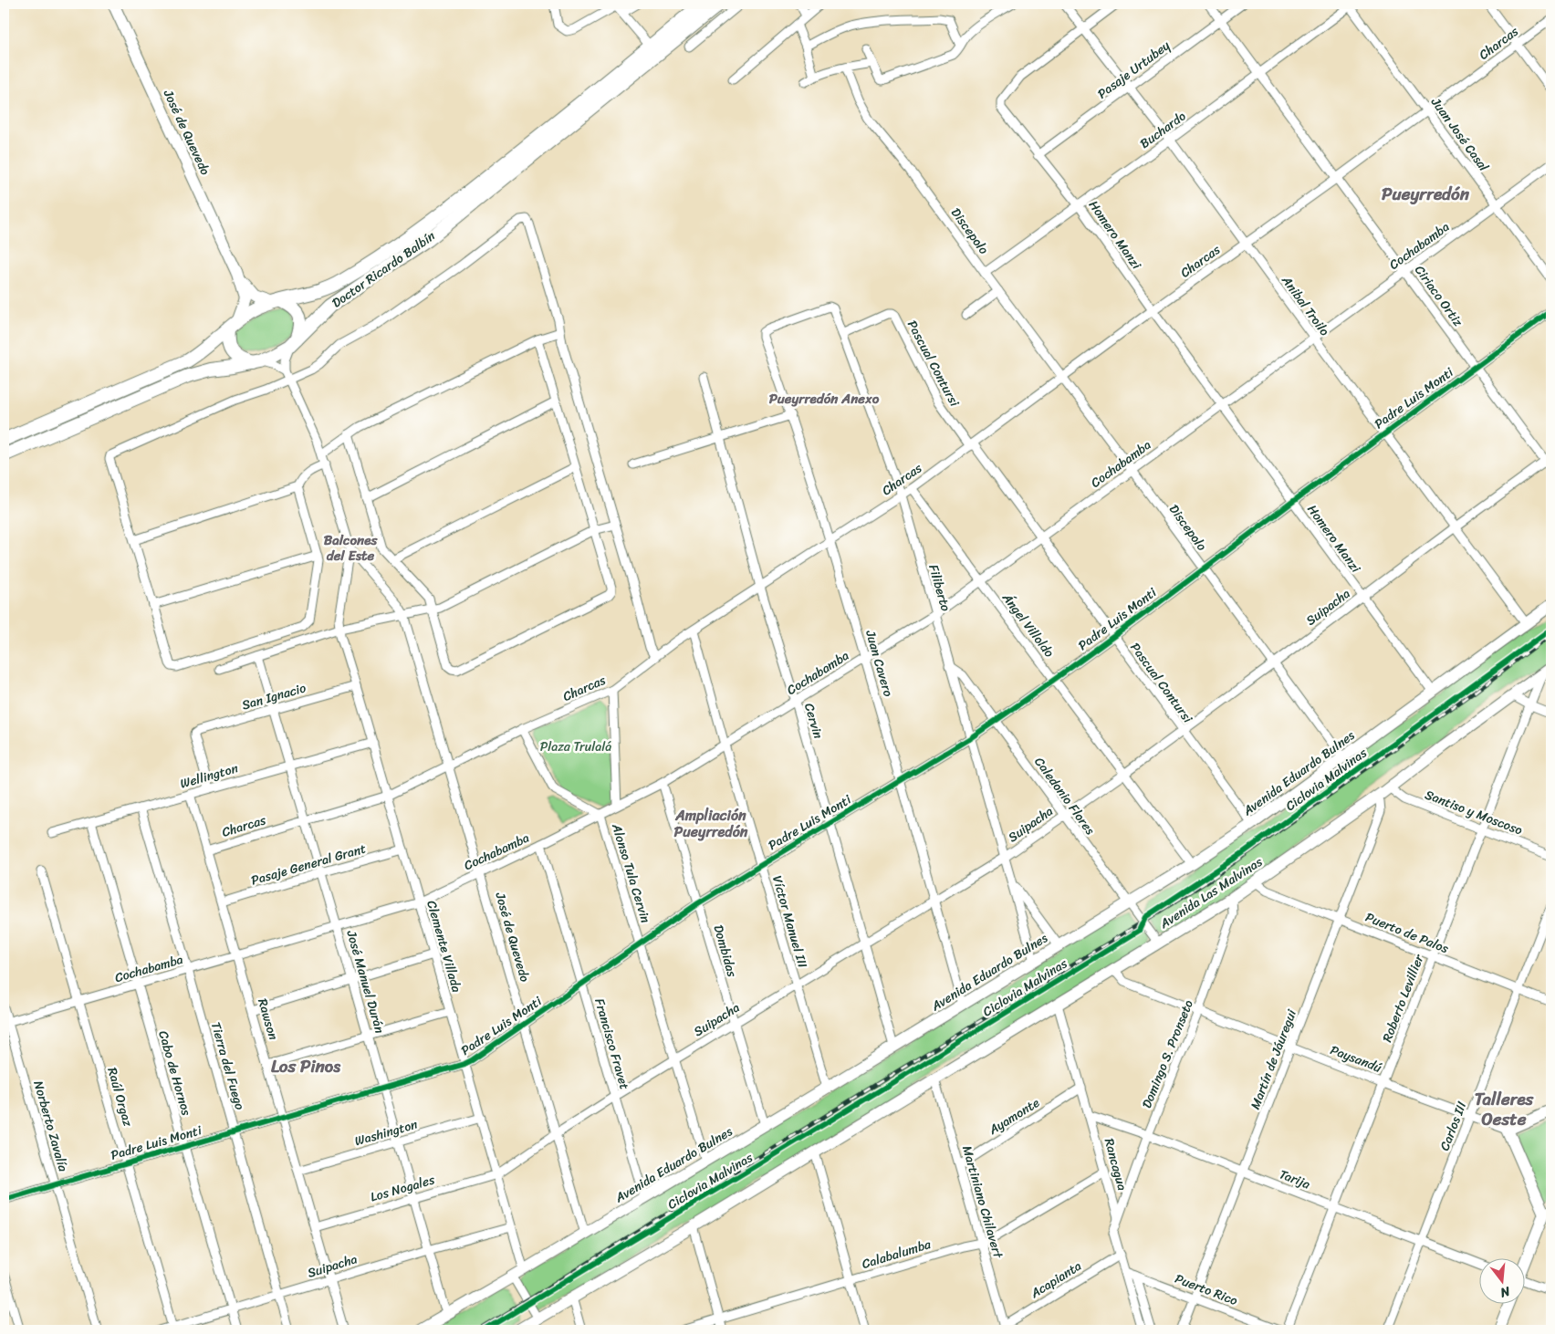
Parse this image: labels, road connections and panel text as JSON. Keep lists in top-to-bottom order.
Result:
{
  "streets": {
    "main road": [
      "José de Quevedo",
      "Doctor Ricardo Balbín",
      "Avenida Eduardo Bulnes",
      "Avenida Las Malvinas"
    ],
    "street": [
      "Charcas",
      "Pasaje Urtubey",
      "Buchardo",
      "Juan José Casal",
      "Discepolo",
      "Homero Manzi",
      "Cochabamba",
      "Ciriaco Ortiz",
      "Anibal Troilo",
      "Pascual Contursi",
      "Padre Luis Monti",
      "Filiberto",
      "Suipacha",
      "Ángel Villoldo",
      "Juan Cavero",
      "San Ignacio",
      "Cervin",
      "Wellington",
      "Caledonio Flores",
      "Santiso y Moscoso",
      "Pasaje General Grant",
      "Alonso Tula Cervin",
      "Víctor Manuel III",
      "Puerto de Palos",
      "Clemente Villada",
      "Dombidas",
      "José Manuel Durán",
      "Roberto Levillier",
      "Rawson",
      "Francisco Fravet",
      "Domingo S. Pronseto",
      "Paysandú",
      "Martín de Jáuregui",
      "Tierra del Fuego",
      "Cabo de Hornos",
      "Raúl Orgaz",
      "Ayamonte",
      "Norberto Zavalía",
      "Carlos III",
      "Washington",
      "Rancagua",
      "Tarija",
      "Los Nogales",
      "Martiniano Chilavert",
      "Calabalumba",
      "Acapianta",
      "Puerto Rico"
    ],
    "cycle path": ["Ciclovia Malvinas"]
  },
  "crossings": [
    ["Charcas", "José de Quevedo"],
    ["Charcas", "Juan José Casal"],
    ["Charcas", "Discepolo"],
    ["Charcas", "Homero Manzi"],
    ["Charcas", "Ciriaco Ortiz"],
    ["Charcas", "Anibal Troilo"],
    ["Charcas", "Pascual Contursi"],
    ["Charcas", "Filiberto"],
    ["Charcas", "Ángel Villoldo"],
    ["Charcas", "Juan Cavero"],
    ["Charcas", "Cervin"],
    ["Charcas", "Alonso Tula Cervin"],
    ["Charcas", "Víctor Manuel III"],
    ["Charcas", "Clemente Villada"],
    ["Charcas", "José Manuel Durán"],
    ["Charcas", "Rawson"],
    ["Pasaje Urtubey", "Homero Manzi"],
    ["Pasaje Urtubey", "Ciriaco Ortiz"],
    ["Pasaje Urtubey", "Anibal Troilo"],
    ["Buchardo", "Juan José Casal"],
    ["Buchardo", "Discepolo"],
    ["Buchardo", "Homero Manzi"],
    ["Buchardo", "Ciriaco Ortiz"],
    ["Buchardo", "Anibal Troilo"],
    ["José de Quevedo", "Cochabamba"],
    ["José de Quevedo", "Padre Luis Monti"],
    ["José de Quevedo", "Suipacha"],
    ["José de Quevedo", "Avenida Eduardo Bulnes"],
    ["José de Quevedo", "Clemente Villada"],
    ["Juan José Casal", "Cochabamba"],
    ["Discepolo", "Cochabamba"],
    ["Discepolo", "Padre Luis Monti"],
    ["Discepolo", "Suipacha"],
    ["Discepolo", "Avenida Eduardo Bulnes"],
    ["Homero Manzi", "Cochabamba"],
    ["Homero Manzi", "Anibal Troilo"],
    ["Homero Manzi", "Padre Luis Monti"],
    ["Homero Manzi", "Suipacha"],
    ["Homero Manzi", "Avenida Eduardo Bulnes"],
    ["Cochabamba", "Ciriaco Ortiz"],
    ["Cochabamba", "Anibal Troilo"],
    ["Cochabamba", "Pascual Contursi"],
    ["Cochabamba", "Filiberto"],
    ["Cochabamba", "Ángel Villoldo"],
    ["Cochabamba", "Juan Cavero"],
    ["Cochabamba", "Cervin"],
    ["Cochabamba", "Alonso Tula Cervin"],
    ["Cochabamba", "Víctor Manuel III"],
    ["Cochabamba", "Clemente Villada"],
    ["Cochabamba", "Dombidas"],
    ["Cochabamba", "José Manuel Durán"],
    ["Cochabamba", "Rawson"],
    ["Cochabamba", "Francisco Fravet"],
    ["Cochabamba", "Tierra del Fuego"],
    ["Cochabamba", "Cabo de Hornos"],
    ["Cochabamba", "Raúl Orgaz"],
    ["Cochabamba", "Norberto Zavalía"],
    ["Ciriaco Ortiz", "Padre Luis Monti"],
    ["Ciriaco Ortiz", "Suipacha"],
    ["Anibal Troilo", "Padre Luis Monti"],
    ["Anibal Troilo", "Suipacha"],
    ["Anibal Troilo", "Avenida Eduardo Bulnes"],
    ["Pascual Contursi", "Padre Luis Monti"],
    ["Pascual Contursi", "Filiberto"],
    ["Pascual Contursi", "Suipacha"],
    ["Pascual Contursi", "Avenida Eduardo Bulnes"],
    ["Padre Luis Monti", "Filiberto"],
    ["Padre Luis Monti", "Ángel Villoldo"],
    ["Padre Luis Monti", "Juan Cavero"],
    ["Padre Luis Monti", "Cervin"],
    ["Padre Luis Monti", "Caledonio Flores"],
    ["Padre Luis Monti", "Alonso Tula Cervin"],
    ["Padre Luis Monti", "Víctor Manuel III"],
    ["Padre Luis Monti", "Clemente Villada"],
    ["Padre Luis Monti", "Dombidas"],
    ["Padre Luis Monti", "José Manuel Durán"],
    ["Padre Luis Monti", "Rawson"],
    ["Padre Luis Monti", "Francisco Fravet"],
    ["Padre Luis Monti", "Tierra del Fuego"],
    ["Padre Luis Monti", "Cabo de Hornos"],
    ["Padre Luis Monti", "Raúl Orgaz"],
    ["Padre Luis Monti", "Norberto Zavalía"],
    ["Filiberto", "Suipacha"],
    ["Filiberto", "Juan Cavero"],
    ["Filiberto", "Avenida Eduardo Bulnes"],
    ["Filiberto", "Caledonio Flores"],
    ["Suipacha", "Ángel Villoldo"],
    ["Suipacha", "Juan Cavero"],
    ["Suipacha", "Cervin"],
    ["Suipacha", "Caledonio Flores"],
    ["Suipacha", "Alonso Tula Cervin"],
    ["Suipacha", "Víctor Manuel III"],
    ["Suipacha", "Clemente Villada"],
    ["Suipacha", "Dombidas"],
    ["Suipacha", "José Manuel Durán"],
    ["Suipacha", "Rawson"],
    ["Suipacha", "Francisco Fravet"],
    ["Suipacha", "Tierra del Fuego"],
    ["Suipacha", "Cabo de Hornos"],
    ["Suipacha", "Raúl Orgaz"],
    ["Suipacha", "Los Nogales"],
    ["Ángel Villoldo", "Avenida Eduardo Bulnes"],
    ["Juan Cavero", "Avenida Eduardo Bulnes"],
    ["San Ignacio", "Wellington"],
    ["San Ignacio", "Clemente Villada"],
    ["San Ignacio", "José Manuel Durán"],
    ["Cervin", "Avenida Eduardo Bulnes"],
    ["Avenida Eduardo Bulnes", "Caledonio Flores"],
    ["Avenida Eduardo Bulnes", "Alonso Tula Cervin"],
    ["Avenida Eduardo Bulnes", "Víctor Manuel III"],
    ["Avenida Eduardo Bulnes", "Clemente Villada"],
    ["Avenida Eduardo Bulnes", "Dombidas"],
    ["Avenida Eduardo Bulnes", "José Manuel Durán"],
    ["Avenida Eduardo Bulnes", "Francisco Fravet"],
    ["Wellington", "Clemente Villada"],
    ["Wellington", "José Manuel Durán"],
    ["Wellington", "Rawson"],
    ["Wellington", "Tierra del Fuego"],
    ["Wellington", "Cabo de Hornos"],
    ["Caledonio Flores", "Avenida Las Malvinas"],
    ["Santiso y Moscoso", "Avenida Las Malvinas"],
    ["Santiso y Moscoso", "Roberto Levillier"],
    ["Pasaje General Grant", "Clemente Villada"],
    ["Pasaje General Grant", "José Manuel Durán"],
    ["Pasaje General Grant", "Rawson"],
    ["Avenida Las Malvinas", "Puerto de Palos"],
    ["Avenida Las Malvinas", "Roberto Levillier"],
    ["Avenida Las Malvinas", "Domingo S. Pronseto"],
    ["Avenida Las Malvinas", "Paysandú"],
    ["Avenida Las Malvinas", "Martín de Jáuregui"],
    ["Avenida Las Malvinas", "Rancagua"],
    ["Avenida Las Malvinas", "Martiniano Chilavert"],
    ["Puerto de Palos", "Roberto Levillier"],
    ["Puerto de Palos", "Martín de Jáuregui"],
    ["Puerto de Palos", "Carlos III"],
    ["Clemente Villada", "Washington"],
    ["Clemente Villada", "Los Nogales"],
    ["José Manuel Durán", "Washington"],
    ["José Manuel Durán", "Los Nogales"],
    ["Roberto Levillier", "Paysandú"],
    ["Roberto Levillier", "Tarija"],
    ["Rawson", "Washington"],
    ["Rawson", "Los Nogales"],
    ["Domingo S. Pronseto", "Paysandú"],
    ["Domingo S. Pronseto", "Rancagua"],
    ["Domingo S. Pronseto", "Tarija"],
    ["Paysandú", "Martín de Jáuregui"],
    ["Paysandú", "Carlos III"],
    ["Martín de Jáuregui", "Tarija"],
    ["Martín de Jáuregui", "Puerto Rico"],
    ["Ayamonte", "Rancagua"],
    ["Ayamonte", "Martiniano Chilavert"],
    ["Carlos III", "Tarija"],
    ["Rancagua", "Tarija"],
    ["Rancagua", "Calabalumba"],
    ["Rancagua", "Acapianta"],
    ["Rancagua", "Puerto Rico"],
    ["Martiniano Chilavert", "Calabalumba"],
    ["Martiniano Chilavert", "Acapianta"]
  ],
  "districts": [
    "Pueyrredón",
    "Pueyrredón Anexo",
    "Balcones del Este",
    "Ampliación Pueyrredón",
    "Los Pinos",
    "Talleres Oeste"
  ],
  "parks": ["Plaza Trulalá"],
  "north": "bottom"
}
